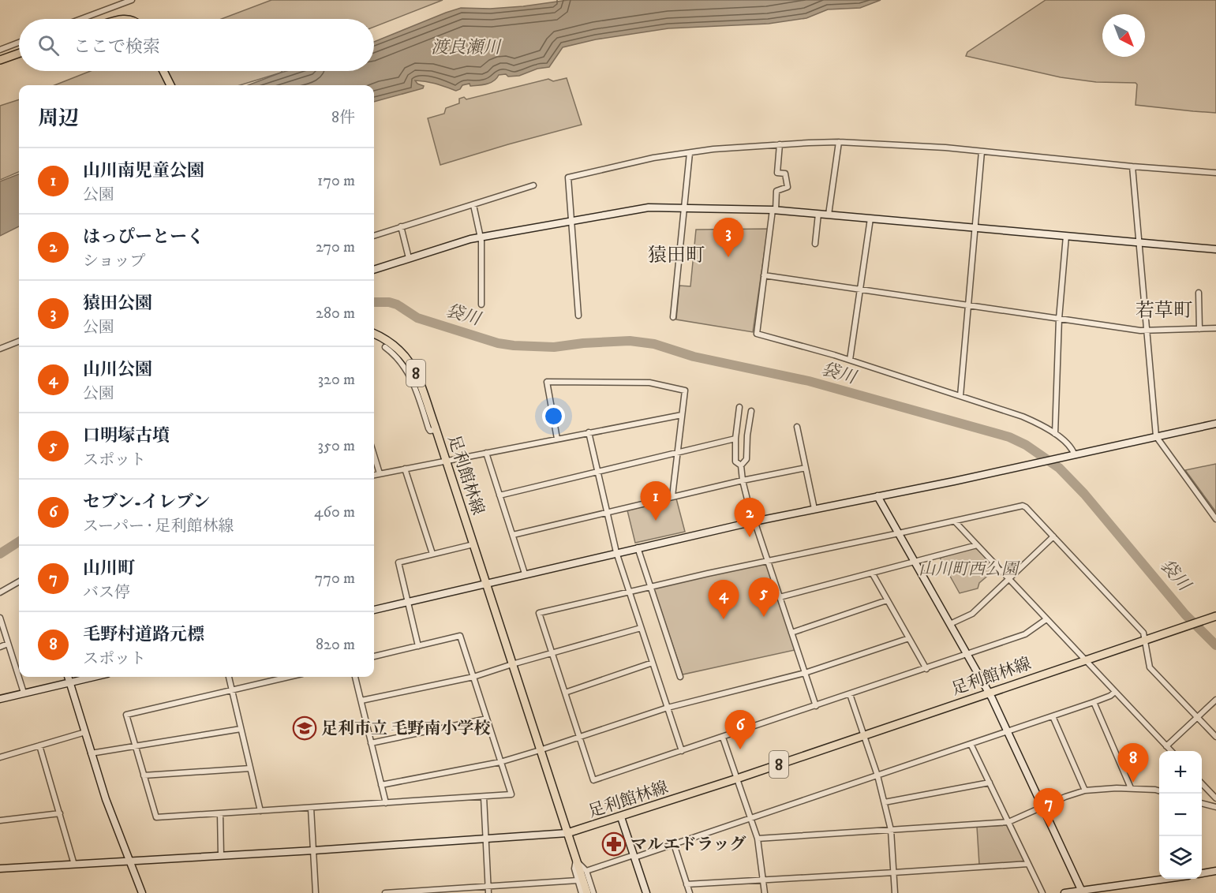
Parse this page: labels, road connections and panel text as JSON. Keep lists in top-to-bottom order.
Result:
{
  "streets": {
    "main road": ["8", "足利館林線"]
  },
  "districts": ["猿田町", "若草町"],
  "water": ["渡良瀬川", "袋川"],
  "parks": ["山川町西公園"],
  "places": {
    "school or university": ["足利市立 毛野南小学校"],
    "pharmacy": ["マルエドラッグ"]
  },
  "north": "bottom right",
  "page": {
    "search": "ここで検索",
    "heading": ["周辺", "8件"],
    "list": [
      {
        "mark": "1",
        "name": "山川南児童公園",
        "note": "公園",
        "value": "170 m"
      },
      {
        "mark": "2",
        "name": "はっぴーとーく",
        "note": "ショップ",
        "value": "270 m"
      },
      {
        "mark": "3",
        "name": "猿田公園",
        "note": "公園",
        "value": "280 m"
      },
      {
        "mark": "4",
        "name": "山川公園",
        "note": "公園",
        "value": "320 m"
      },
      {
        "mark": "5",
        "name": "口明塚古墳",
        "note": "スポット",
        "value": "350 m"
      },
      {
        "mark": "6",
        "name": "セブン-イレブン",
        "note": "スーパー · 足利館林線",
        "value": "460 m"
      },
      {
        "mark": "7",
        "name": "山川町",
        "note": "バス停",
        "value": "770 m"
      },
      {
        "mark": "8",
        "name": "毛野村道路元標",
        "note": "スポット",
        "value": "820 m"
      }
    ],
    "pins": [
      "3",
      "1",
      "2",
      "5",
      "4",
      "6",
      "8",
      "7"
    ],
    "map_buttons": ["+", "−"]
  }
}
